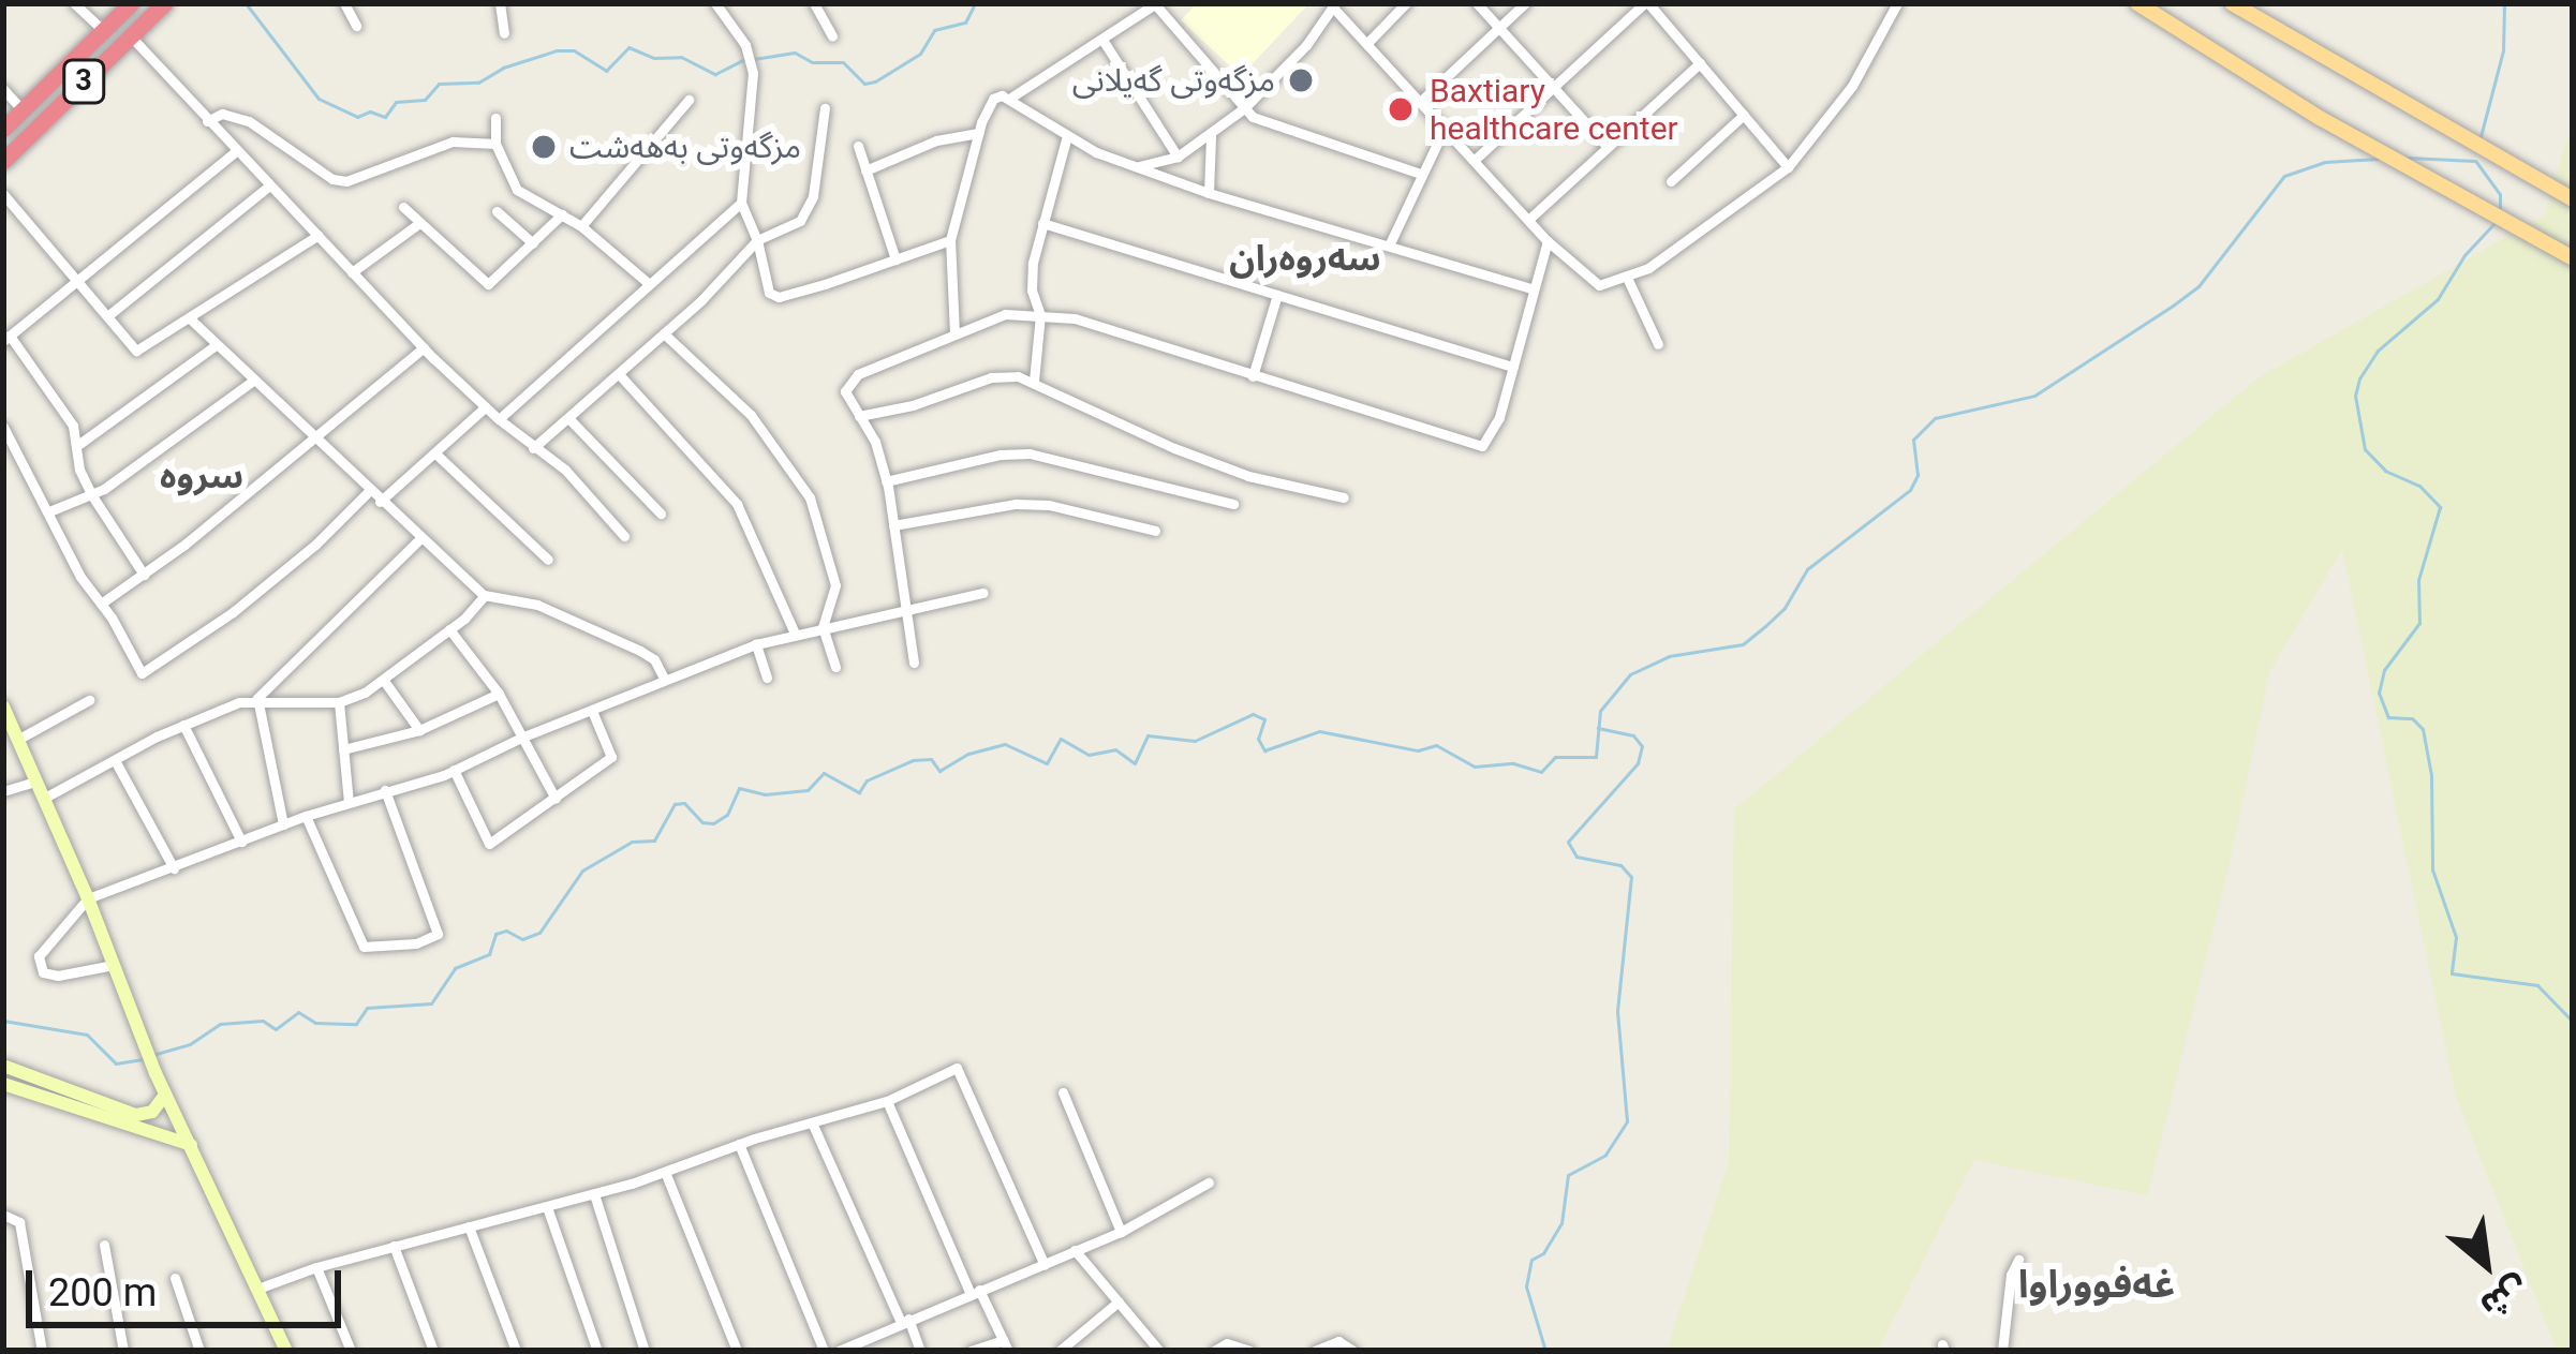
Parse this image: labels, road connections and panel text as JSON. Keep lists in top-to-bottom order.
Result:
{
  "streets": {
    "highway": ["3"]
  },
  "districts": ["سەروەران", "سروە", "غەفووراوا"],
  "places": ["مزگەوتی گەیلانی", "Baxtiary healthcare center", "مزگەوتی بەهەشت"],
  "scale_bar": "200 m",
  "north": "bottom right"
}
